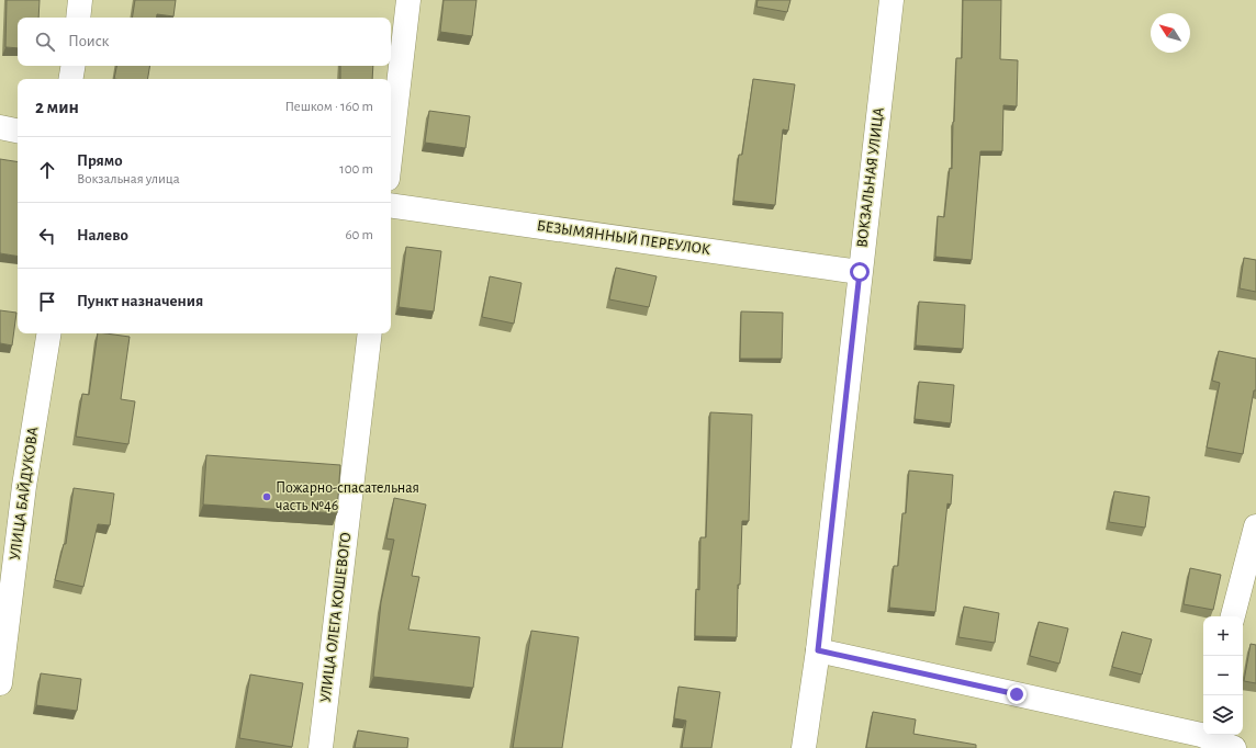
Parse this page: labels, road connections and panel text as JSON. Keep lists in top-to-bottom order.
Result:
{
  "streets": {
    "street": [
      "ВОКЗАЛЬНАЯ УЛИЦА",
      "БЕЗЫМЯННЫЙ ПЕРЕУЛОК",
      "УЛИЦА БАЙДУКОВА",
      "УЛИЦА ОЛЕГА КОШЕВОГО"
    ]
  },
  "crossings": [
    ["ВОКЗАЛЬНАЯ УЛИЦА", "БЕЗЫМЯННЫЙ ПЕРЕУЛОК"]
  ],
  "places": ["Пожарно-спасательная часть №46"],
  "north": "top left",
  "page": {
    "search": "Поиск",
    "heading": ["2 мин", "Пешком · 160 m"],
    "list": [
      ["Прямо", "Вокзальная улица", "100 m"],
      ["Налево", "60 m"],
      "Пункт назначения"
    ],
    "map_buttons": ["+", "−"]
  }
}
